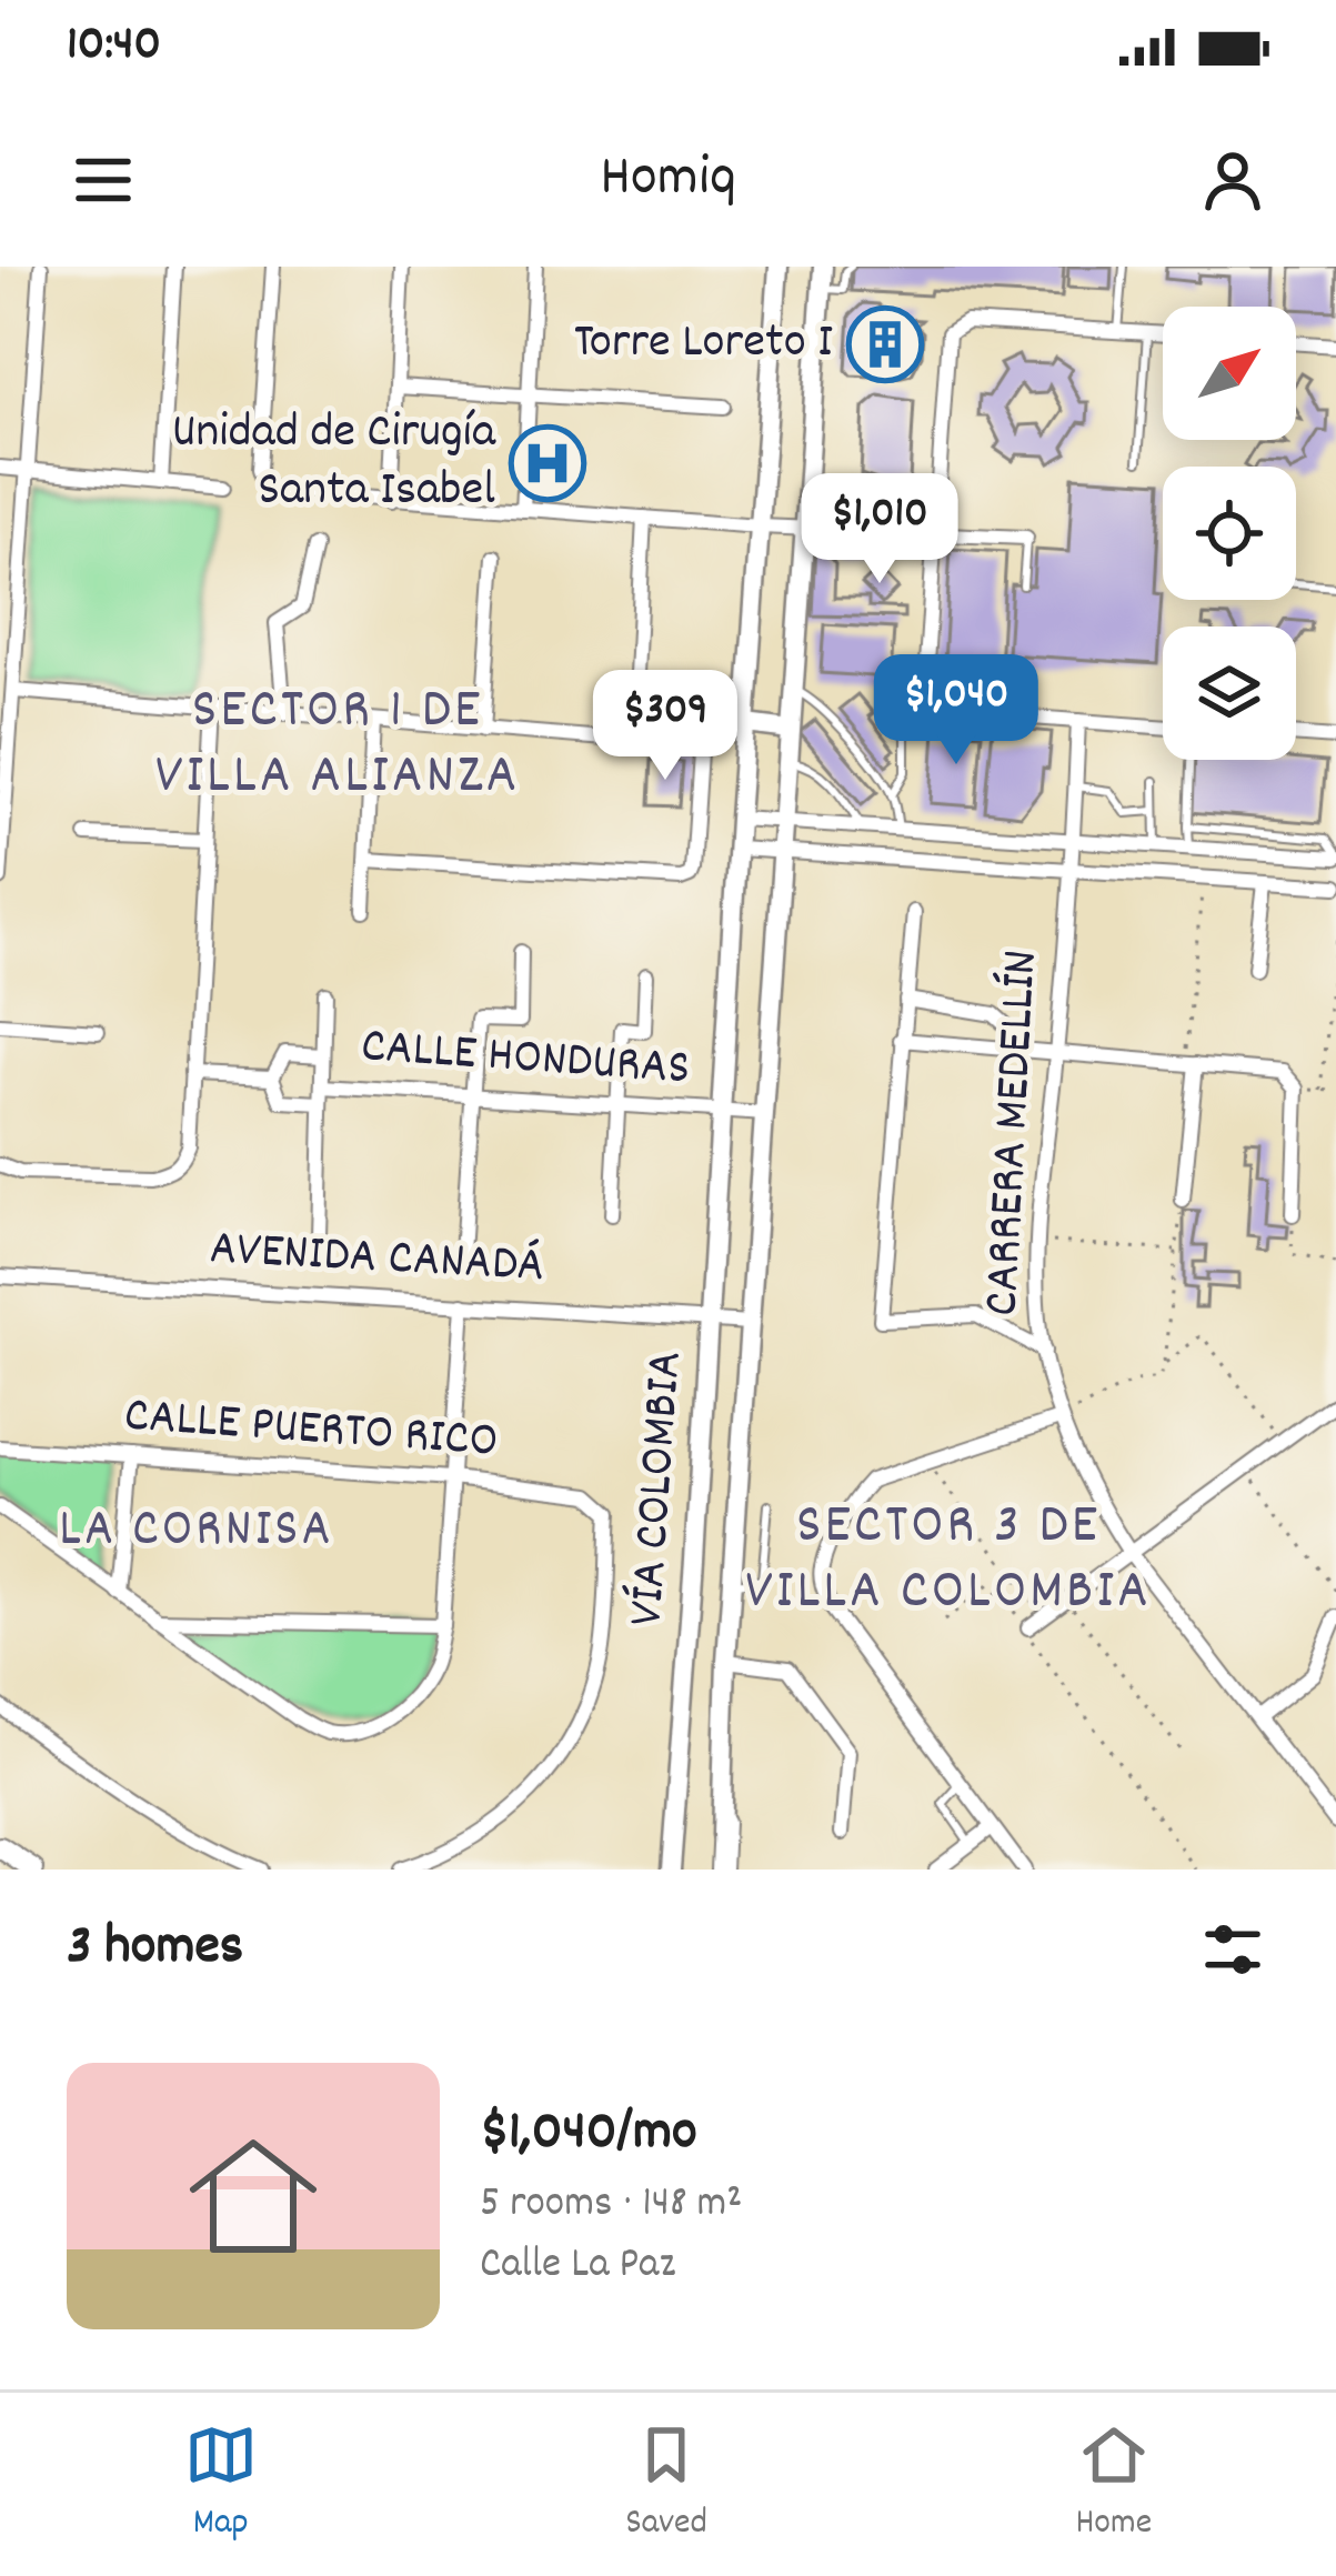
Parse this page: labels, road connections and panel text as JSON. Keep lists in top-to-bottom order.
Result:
{
  "streets": {
    "main road": ["VÍA COLOMBIA"],
    "street": [
      "CALLE HONDURAS",
      "CARRERA MEDELLÍN",
      "AVENIDA CANADÁ",
      "CALLE PUERTO RICO"
    ]
  },
  "crossings": [
    ["CALLE HONDURAS", "VÍA COLOMBIA"],
    ["AVENIDA CANADÁ", "VÍA COLOMBIA"]
  ],
  "districts": ["SECTOR 1 DE VILLA ALIANZA", "SECTOR 3 DE VILLA COLOMBIA", "LA CORNISA"],
  "places": {
    "building": ["Torre Loreto I"],
    "hospital": ["Unidad de Cirugía Santa Isabel"]
  },
  "north": "top right",
  "page": {
    "status": "10:40",
    "header": "Homiq",
    "price": ["$1,010", "$1,040", "$309"],
    "heading": "3 homes",
    "list": [
      {
        "name": "$1,040/mo",
        "note": "5 rooms · 148 m² · Calle La Paz"
      }
    ],
    "tabs": ["Map", "Saved", "Home"]
  }
}
